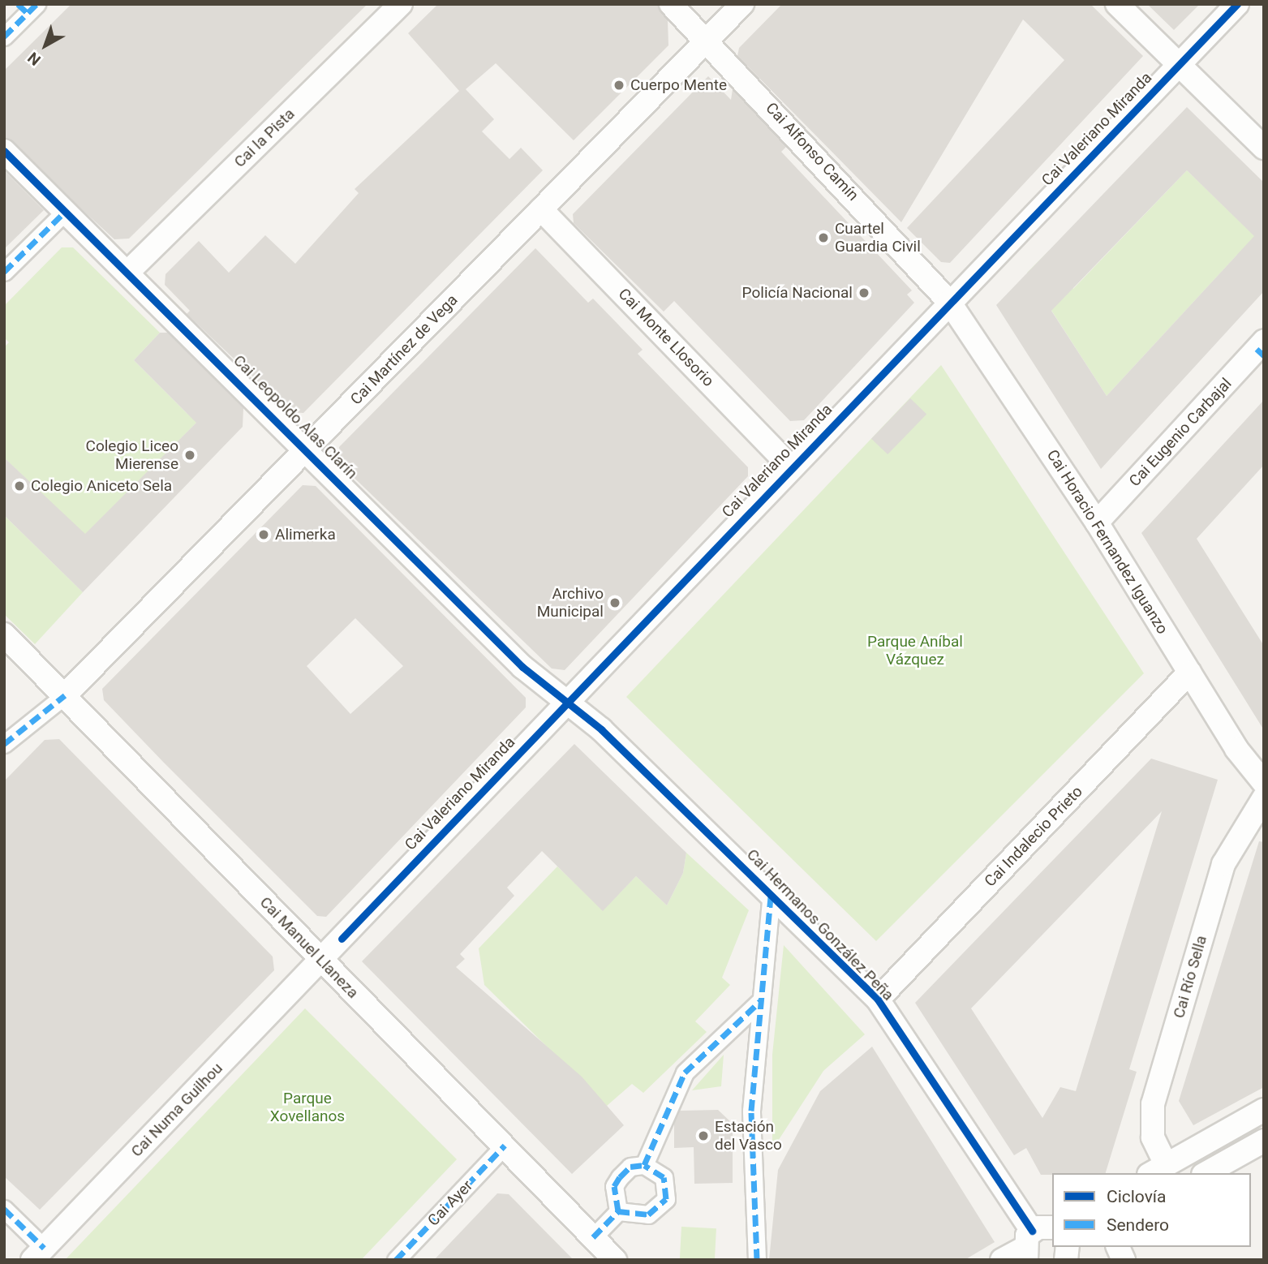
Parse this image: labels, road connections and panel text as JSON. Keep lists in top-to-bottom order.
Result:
{
  "streets": {
    "street": [
      "Cai Valeriano Miranda",
      "Cai la Pista",
      "Cai Alfonso Camín",
      "Cai Monte Llosorio",
      "Cai Martínez de Vega",
      "Cai Leopoldo Alas Clarín",
      "Cai Eugenio Carbajal",
      "Cai Horacio Fernandez Iguanzo",
      "Cai Indalecio Prieto",
      "Cai Hermanos González Peña",
      "Cai Manuel Llaneza",
      "Cai Río Sella",
      "Cai Numa Guilhou",
      "Cai Ayer"
    ]
  },
  "crossings": [
    ["Cai Valeriano Miranda", "Cai Alfonso Camín"],
    ["Cai Valeriano Miranda", "Cai Monte Llosorio"],
    ["Cai Valeriano Miranda", "Cai Leopoldo Alas Clarín"],
    ["Cai Valeriano Miranda", "Cai Horacio Fernandez Iguanzo"],
    ["Cai Valeriano Miranda", "Cai Hermanos González Peña"],
    ["Cai Valeriano Miranda", "Cai Manuel Llaneza"],
    ["Cai Valeriano Miranda", "Cai Numa Guilhou"],
    ["Cai la Pista", "Cai Leopoldo Alas Clarín"],
    ["Cai Alfonso Camín", "Cai Martínez de Vega"],
    ["Cai Alfonso Camín", "Cai Horacio Fernandez Iguanzo"],
    ["Cai Monte Llosorio", "Cai Martínez de Vega"],
    ["Cai Martínez de Vega", "Cai Leopoldo Alas Clarín"],
    ["Cai Martínez de Vega", "Cai Manuel Llaneza"],
    ["Cai Leopoldo Alas Clarín", "Cai Hermanos González Peña"],
    ["Cai Eugenio Carbajal", "Cai Horacio Fernandez Iguanzo"],
    ["Cai Horacio Fernandez Iguanzo", "Cai Indalecio Prieto"],
    ["Cai Indalecio Prieto", "Cai Hermanos González Peña"],
    ["Cai Manuel Llaneza", "Cai Numa Guilhou"],
    ["Cai Manuel Llaneza", "Cai Ayer"]
  ],
  "parks": ["Parque Aníbal Vázquez", "Parque Xovellanos"],
  "places": [
    "Cuerpo Mente",
    "Cuartel Guardia Civil",
    "Policía Nacional",
    "Colegio Liceo Mierense",
    "Colegio Aniceto Sela",
    "Alimerka",
    "Archivo Municipal",
    "Estación del Vasco"
  ],
  "legend": ["Ciclovía", "Sendero"],
  "north": "bottom left"
}
